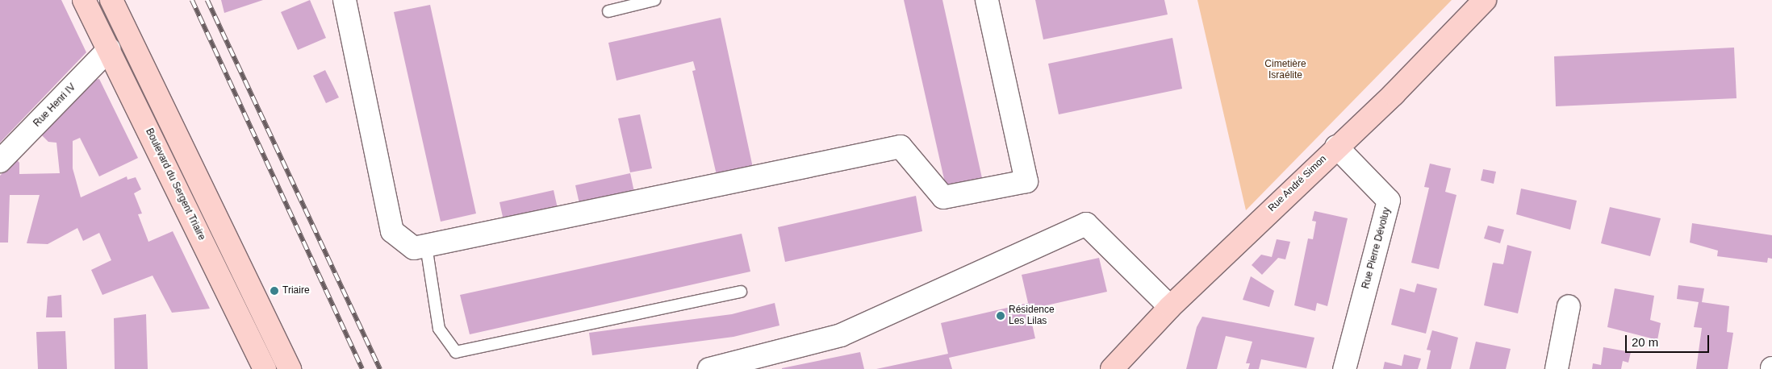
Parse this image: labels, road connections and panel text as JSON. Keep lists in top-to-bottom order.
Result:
{
  "streets": {
    "main road": ["Rue André Simon", "Boulevard du Sergent Triaire"],
    "street": ["Rue Henri IV", "Rue Pierre Dévoluy"]
  },
  "crossings": [
    ["Rue Henri IV", "Boulevard du Sergent Triaire"],
    ["Rue André Simon", "Rue Pierre Dévoluy"]
  ],
  "parks": ["Cimetière Israélite"],
  "places": ["Triaire", "Résidence Les Lilas"],
  "scale_bar": "20 m"
}
